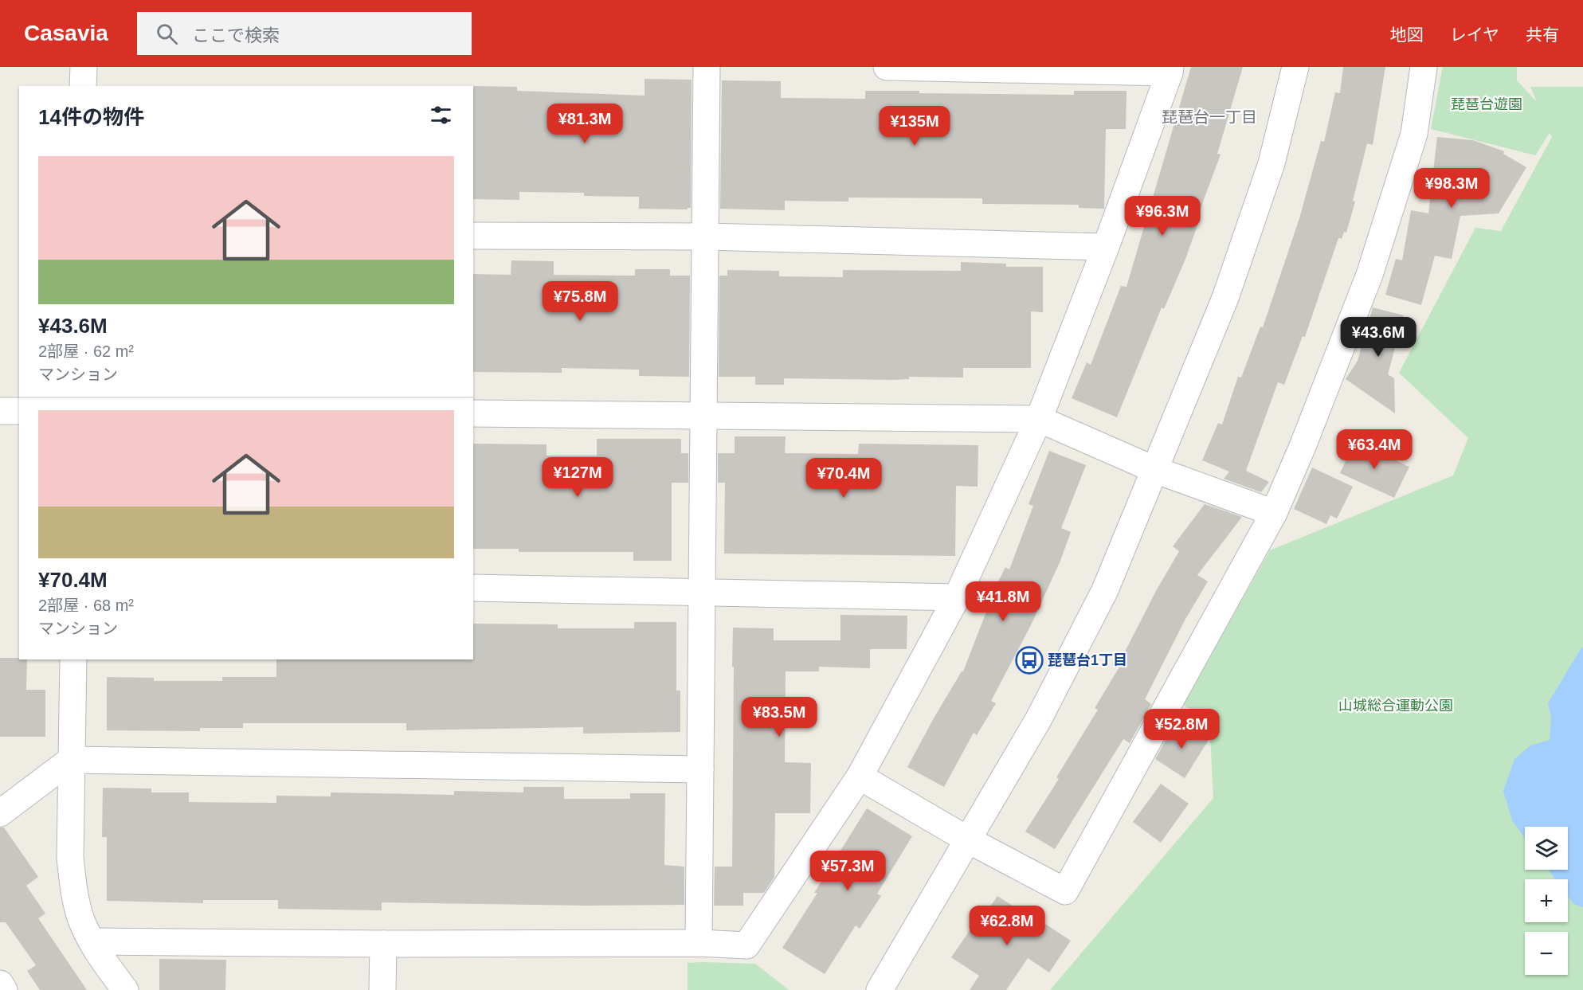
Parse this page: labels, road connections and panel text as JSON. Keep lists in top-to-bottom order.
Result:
{
  "districts": ["琵琶台一丁目"],
  "parks": ["琵琶台遊園", "山城総合運動公園"],
  "places": {
    "bus stop": ["琵琶台1丁目"]
  },
  "page": {
    "header": "Casavia",
    "search": "ここで検索",
    "nav": ["地図", "レイヤ", "共有"],
    "heading": "14件の物件",
    "price": [
      "¥81.3M",
      "¥135M",
      "¥98.3M",
      "¥96.3M",
      "¥75.8M",
      "¥43.6M",
      "¥63.4M",
      "¥127M",
      "¥70.4M",
      "¥41.8M",
      "¥83.5M",
      "¥52.8M",
      "¥57.3M",
      "¥62.8M"
    ],
    "list": [
      {
        "name": "¥43.6M",
        "note": "2部屋 · 62 m² · マンション"
      },
      {
        "name": "¥70.4M",
        "note": "2部屋 · 68 m² · マンション"
      }
    ],
    "map_buttons": ["+", "−"]
  }
}
